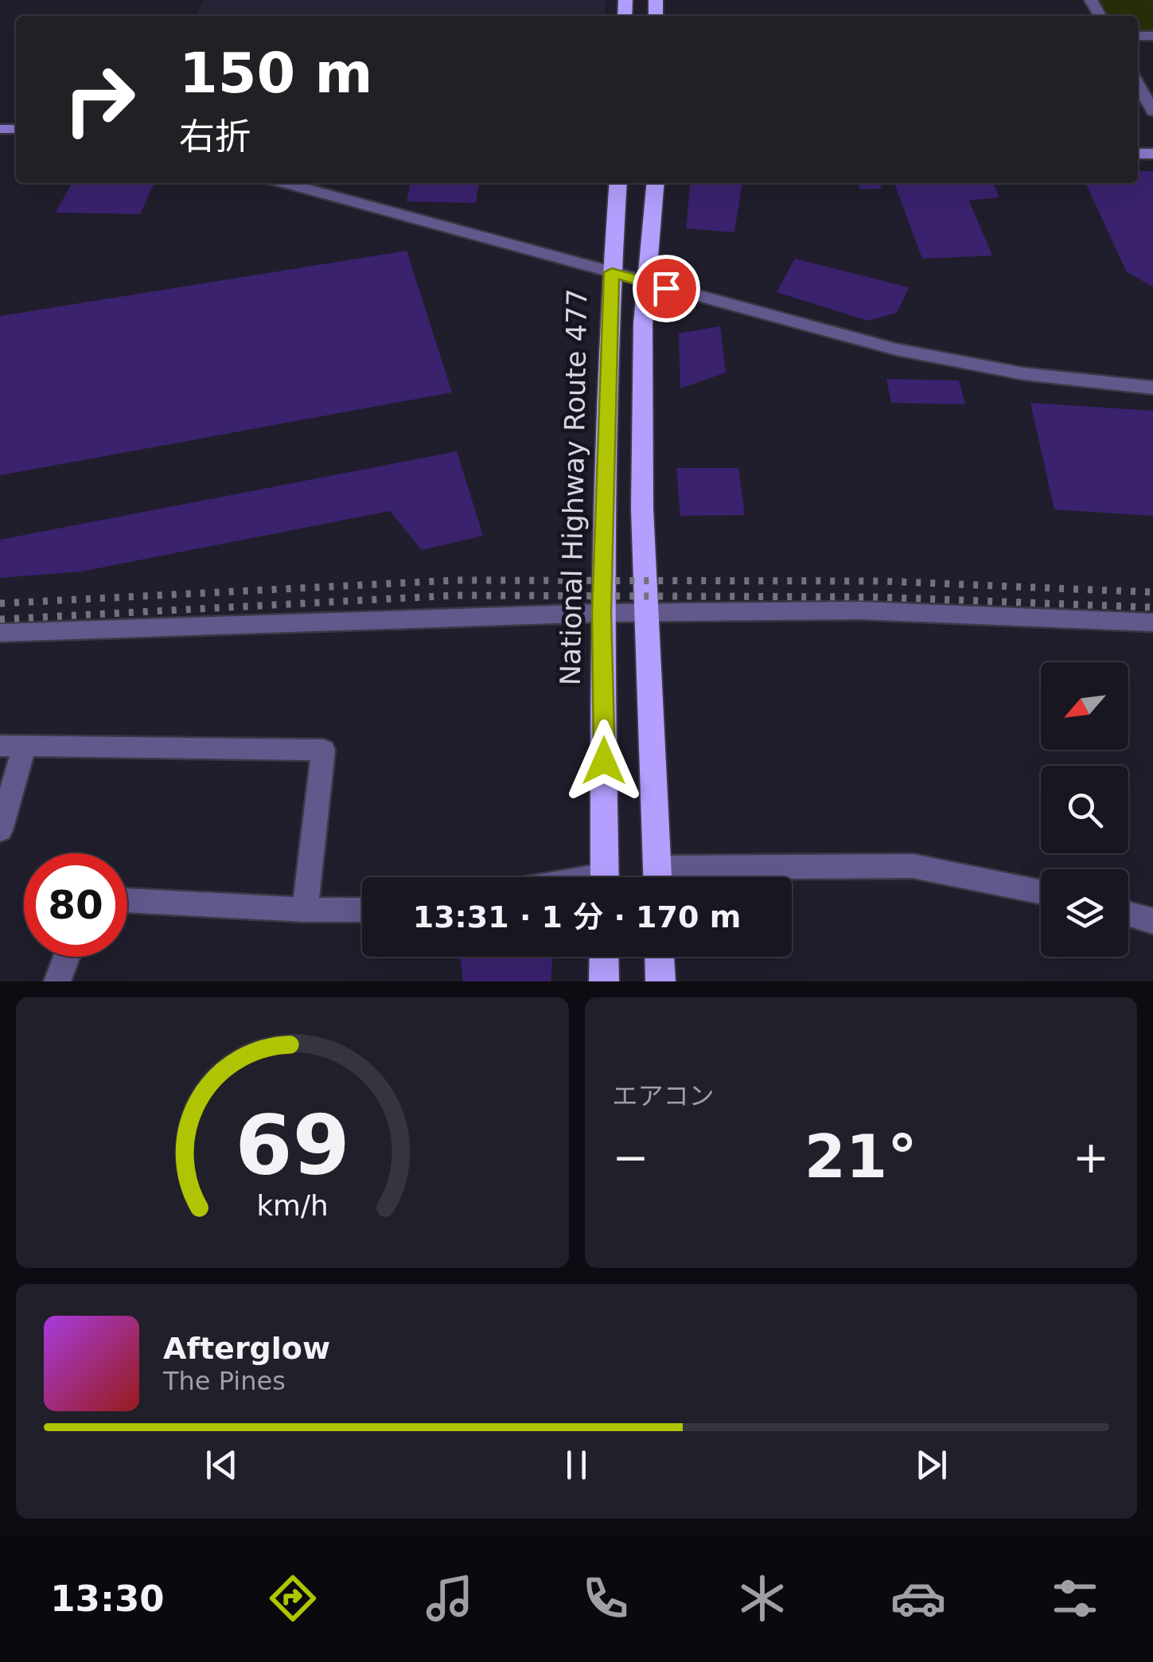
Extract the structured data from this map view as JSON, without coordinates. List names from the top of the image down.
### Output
{
  "streets": {
    "highway": ["National Highway Route 477"]
  },
  "north": "bottom left",
  "page": {
    "turn": ["150 m", "右折"],
    "limit": "80",
    "trip": "13:31 · 1 分 · 170 m",
    "tile": "エアコン",
    "heat": ["−", "21°", "+"],
    "song": ["Afterglow", "The Pines"],
    "tabs": "13:30",
    "gauge": ["69", "km/h"]
  }
}
